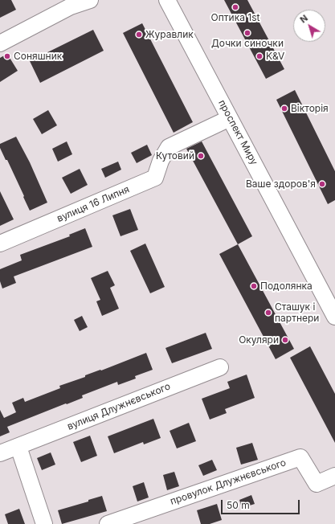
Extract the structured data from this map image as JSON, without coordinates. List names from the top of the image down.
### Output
{
  "streets": {
    "street": [
      "проспект Миру",
      "вулиця 16 Липня",
      "вулиця Длужнєвського",
      "провулок Длужнєвського"
    ]
  },
  "crossings": [
    ["проспект Миру", "вулиця 16 Липня"]
  ],
  "places": [
    "Оптика 1st",
    "Дочки синочки",
    "Журавлик",
    "Соняшник",
    "K&V",
    "Вікторія",
    "Кутовий",
    "Ваше здоров'я",
    "Подолянка",
    "Сташук і партнери",
    "Окуляри"
  ],
  "scale_bar": "50 m",
  "north": "top left"
}
